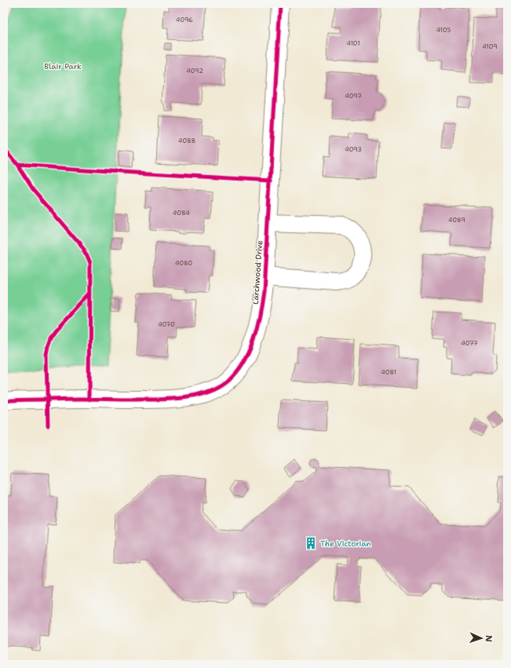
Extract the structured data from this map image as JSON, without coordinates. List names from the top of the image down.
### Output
{
  "streets": {
    "street": ["Larchwood Drive"]
  },
  "parks": ["Blair Park"],
  "places": {
    "building": ["The Victorian"]
  },
  "house_numbers": [
    "4096",
    "4105",
    "4101",
    "4109",
    "4092",
    "4097",
    "4088",
    "4093",
    "4084",
    "4089",
    "4080",
    "4070",
    "4077",
    "4081"
  ],
  "north": "right"
}
